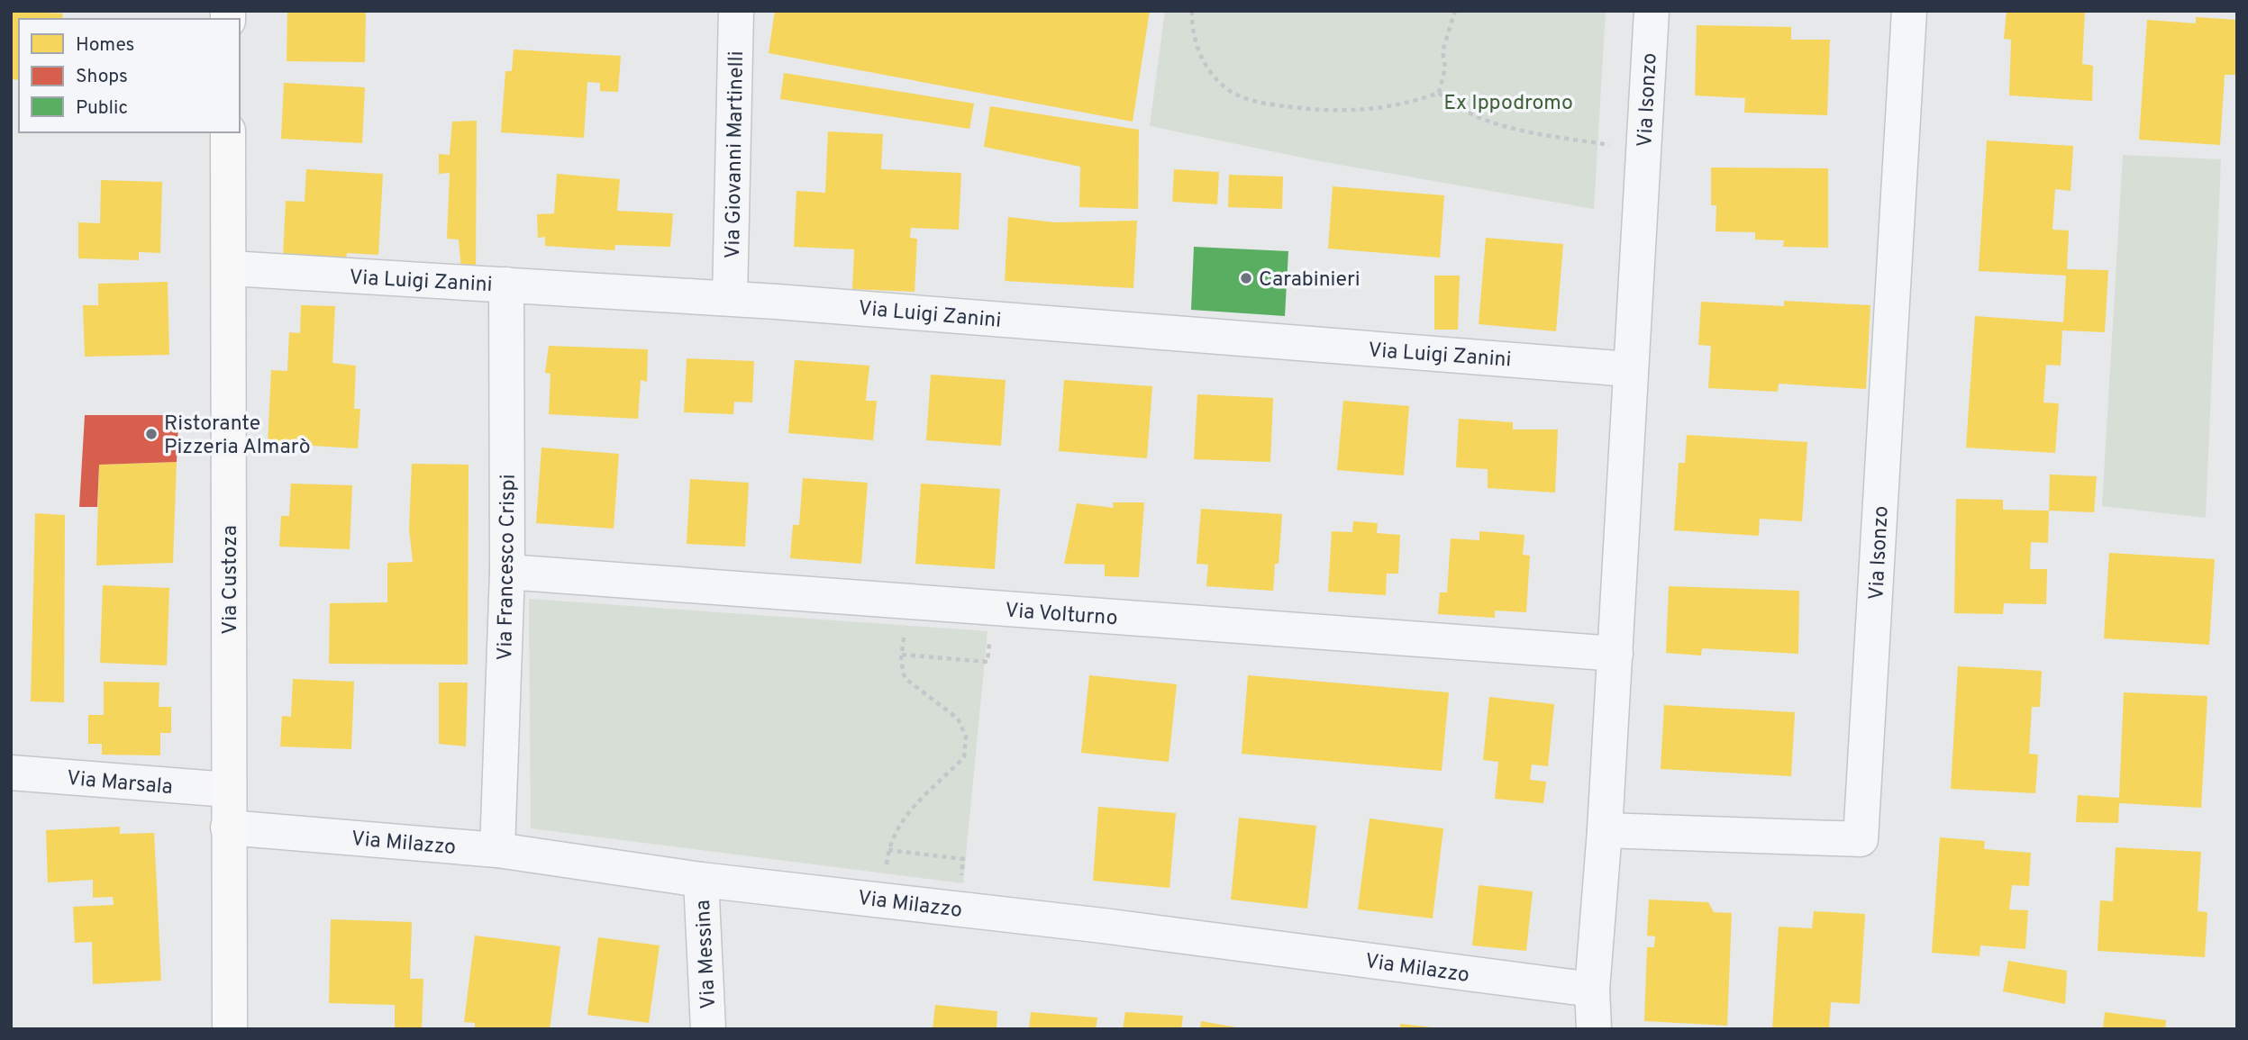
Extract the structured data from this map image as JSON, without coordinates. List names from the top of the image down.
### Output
{
  "streets": {
    "street": [
      "Via Isonzo",
      "Via Giovanni Martinelli",
      "Via Luigi Zanini",
      "Via Francesco Crispi",
      "Via Custoza",
      "Via Volturno",
      "Via Marsala",
      "Via Milazzo",
      "Via Messina"
    ]
  },
  "crossings": [
    ["Via Isonzo", "Via Luigi Zanini"],
    ["Via Isonzo", "Via Volturno"],
    ["Via Isonzo", "Via Milazzo"],
    ["Via Giovanni Martinelli", "Via Luigi Zanini"],
    ["Via Luigi Zanini", "Via Francesco Crispi"],
    ["Via Luigi Zanini", "Via Custoza"],
    ["Via Francesco Crispi", "Via Volturno"],
    ["Via Francesco Crispi", "Via Milazzo"],
    ["Via Custoza", "Via Marsala"],
    ["Via Custoza", "Via Milazzo"],
    ["Via Milazzo", "Via Messina"]
  ],
  "parks": ["Ex Ippodromo"],
  "places": ["Carabinieri", "Ristorante Pizzeria Almarò"],
  "legend": ["Homes", "Shops", "Public"]
}
